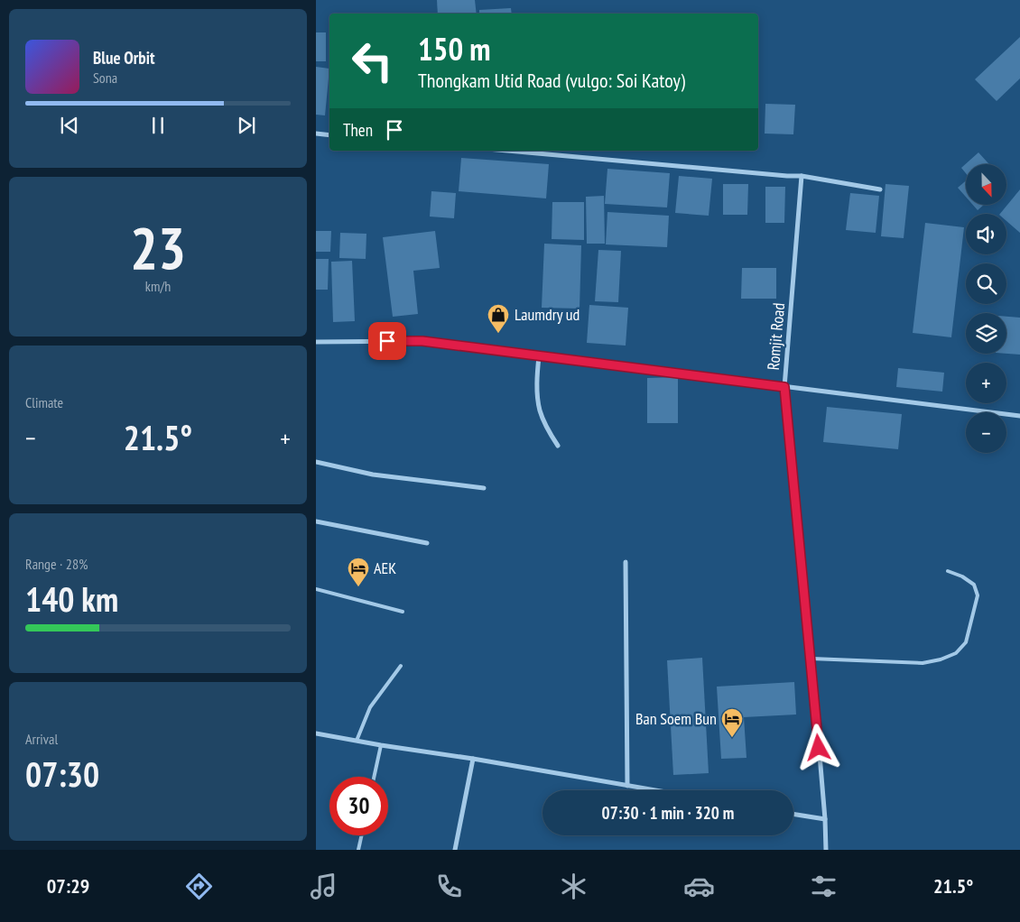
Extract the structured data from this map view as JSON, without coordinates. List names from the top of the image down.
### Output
{
  "streets": {
    "street": ["Romjit Road"]
  },
  "places": {
    "shop": ["Laumdry ud"],
    "hotel": ["AEK", "Ban Soem Bun"]
  },
  "north": "bottom",
  "page": {
    "turn": ["150 m", "Thongkam Utid Road (vulgo: Soi Katoy)"],
    "song": ["Blue Orbit", "Sona"],
    "then": "Then",
    "map_buttons": ["+", "−"],
    "tile": [
      ["23", "km/h"],
      "Climate",
      ["Range · 28%", "140 km"],
      ["Arrival", "07:30"]
    ],
    "heat": ["−", "21.5°", "+"],
    "limit": "30",
    "trip": "07:30 · 1 min · 320 m",
    "tabs": ["07:29", "21.5°"]
  }
}
